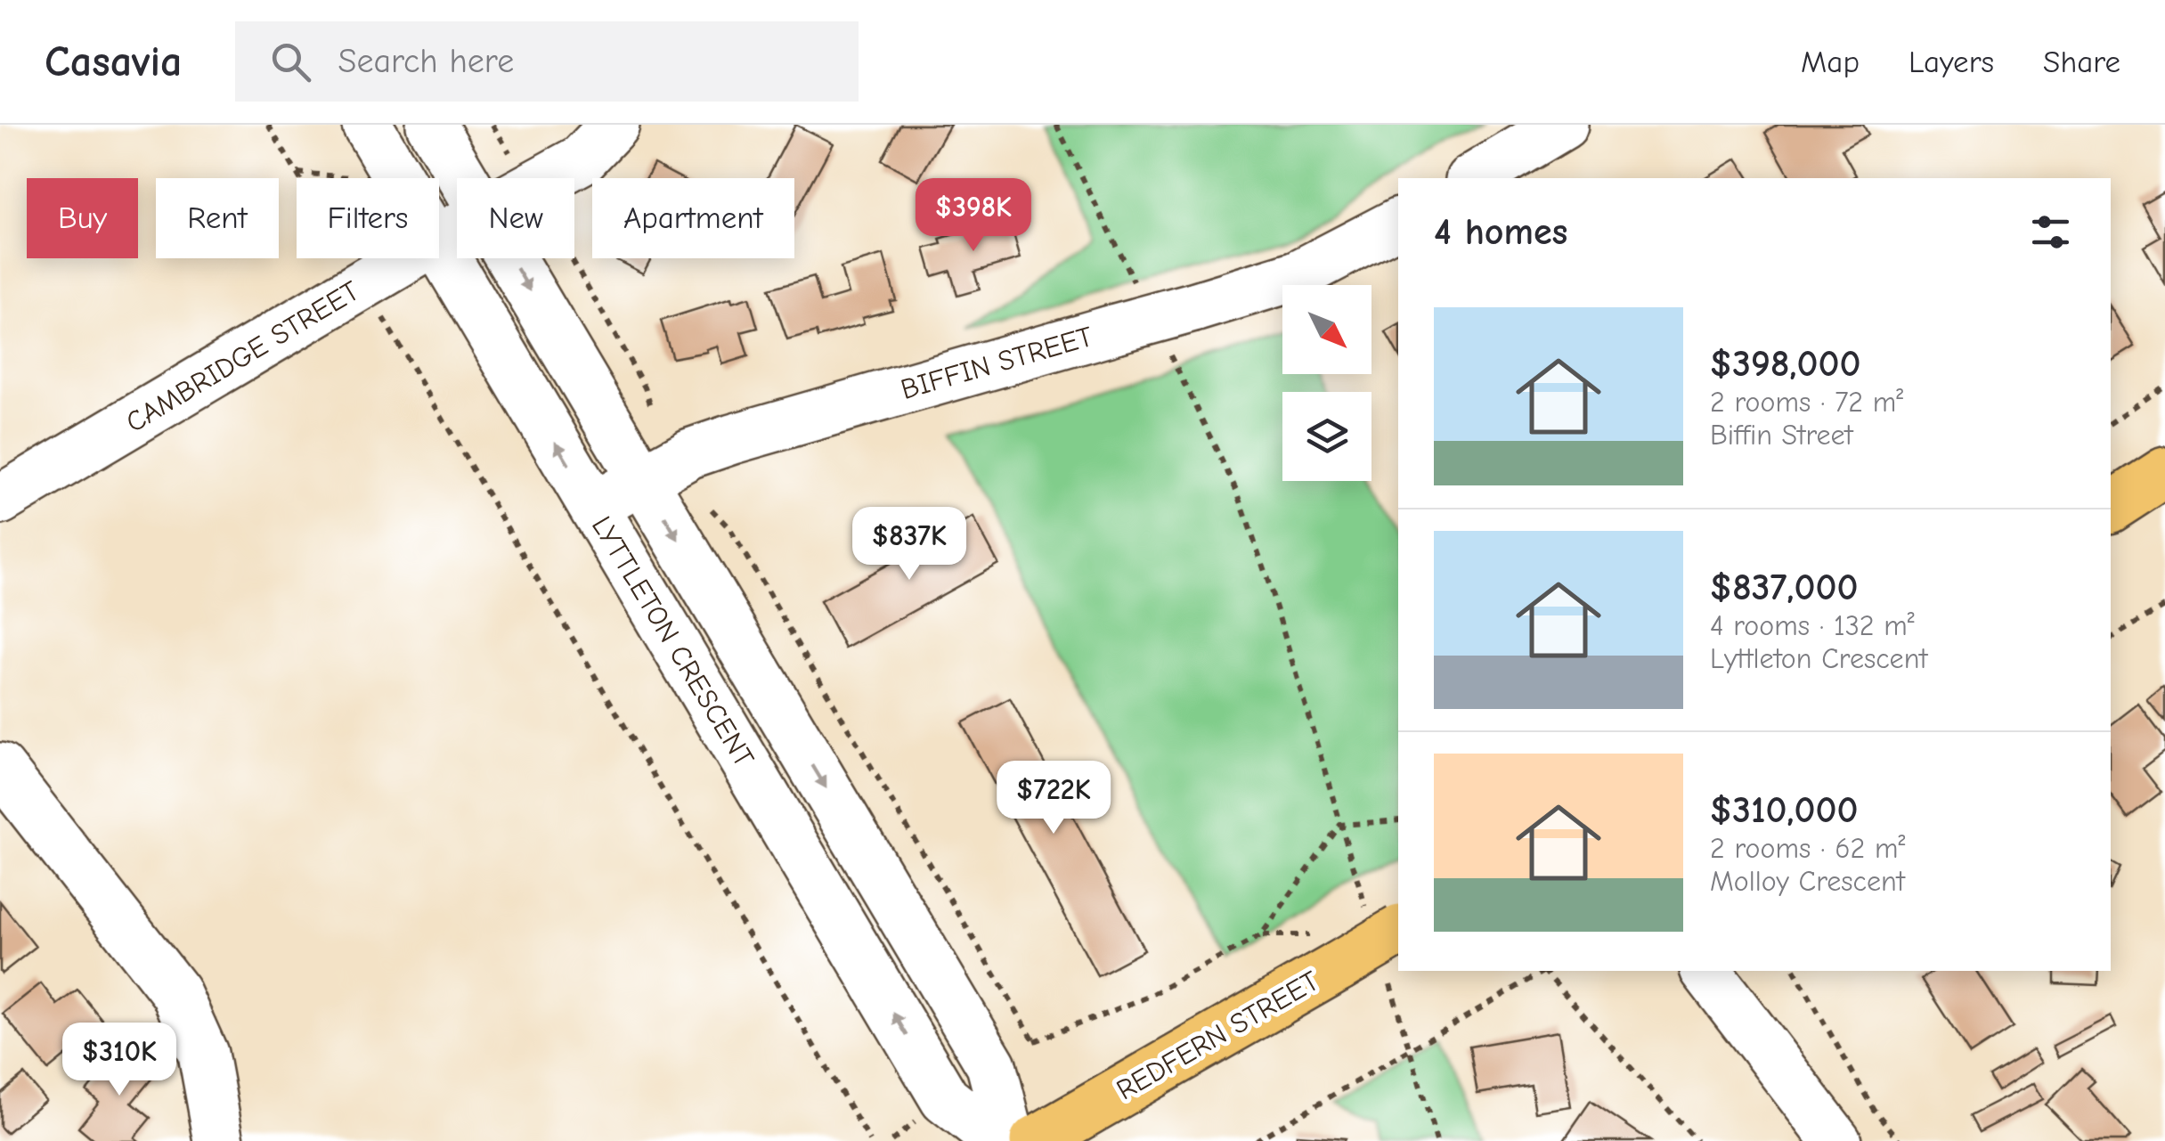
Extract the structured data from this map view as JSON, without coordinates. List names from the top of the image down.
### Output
{
  "streets": {
    "main road": ["REDFERN STREET"],
    "street": ["CAMBRIDGE STREET", "BIFFIN STREET", "LYTTLETON CRESCENT"]
  },
  "crossings": [
    ["BIFFIN STREET", "LYTTLETON CRESCENT"]
  ],
  "north": "bottom right",
  "page": {
    "header": "Casavia",
    "search": "Search here",
    "nav": ["Map", "Layers", "Share"],
    "price": [
      "$398K",
      "$837K",
      "$722K",
      "$310K"
    ],
    "chip": [
      "Buy",
      "Rent",
      "Filters",
      "New",
      "Apartment"
    ],
    "heading": "4 homes",
    "list": [
      {
        "name": "$398,000",
        "note": "2 rooms · 72 m² · Biffin Street"
      },
      {
        "name": "$837,000",
        "note": "4 rooms · 132 m² · Lyttleton Crescent"
      },
      {
        "name": "$310,000",
        "note": "2 rooms · 62 m² · Molloy Crescent"
      }
    ]
  }
}
